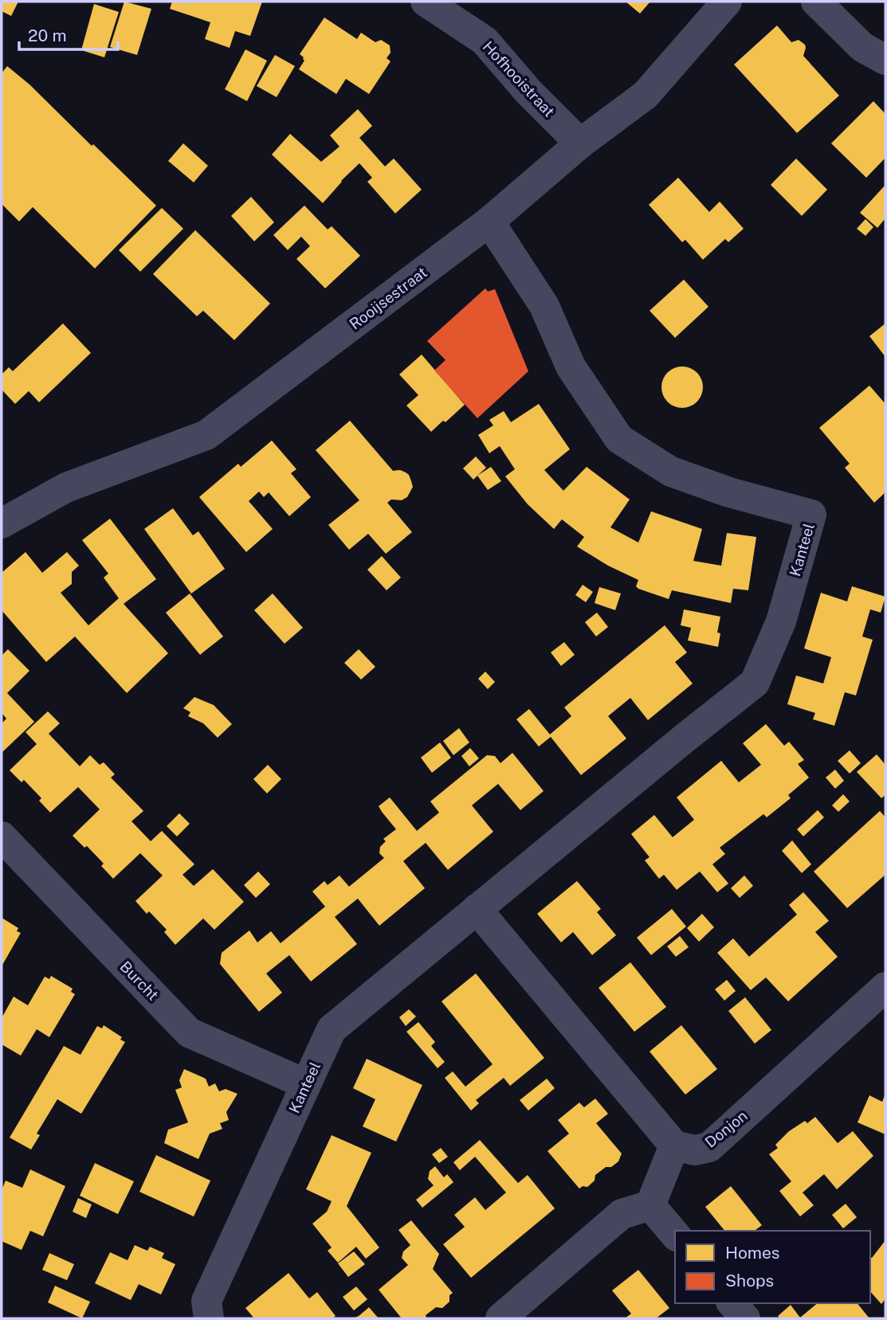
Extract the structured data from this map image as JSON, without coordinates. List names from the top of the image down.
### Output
{
  "streets": {
    "street": [
      "Hofhooistraat",
      "Rooijsestraat",
      "Kanteel",
      "Burcht",
      "Donjon"
    ]
  },
  "crossings": [
    ["Hofhooistraat", "Rooijsestraat"],
    ["Rooijsestraat", "Kanteel"],
    ["Kanteel", "Burcht"]
  ],
  "legend": ["Homes", "Shops"],
  "scale_bar": "20 m"
}
